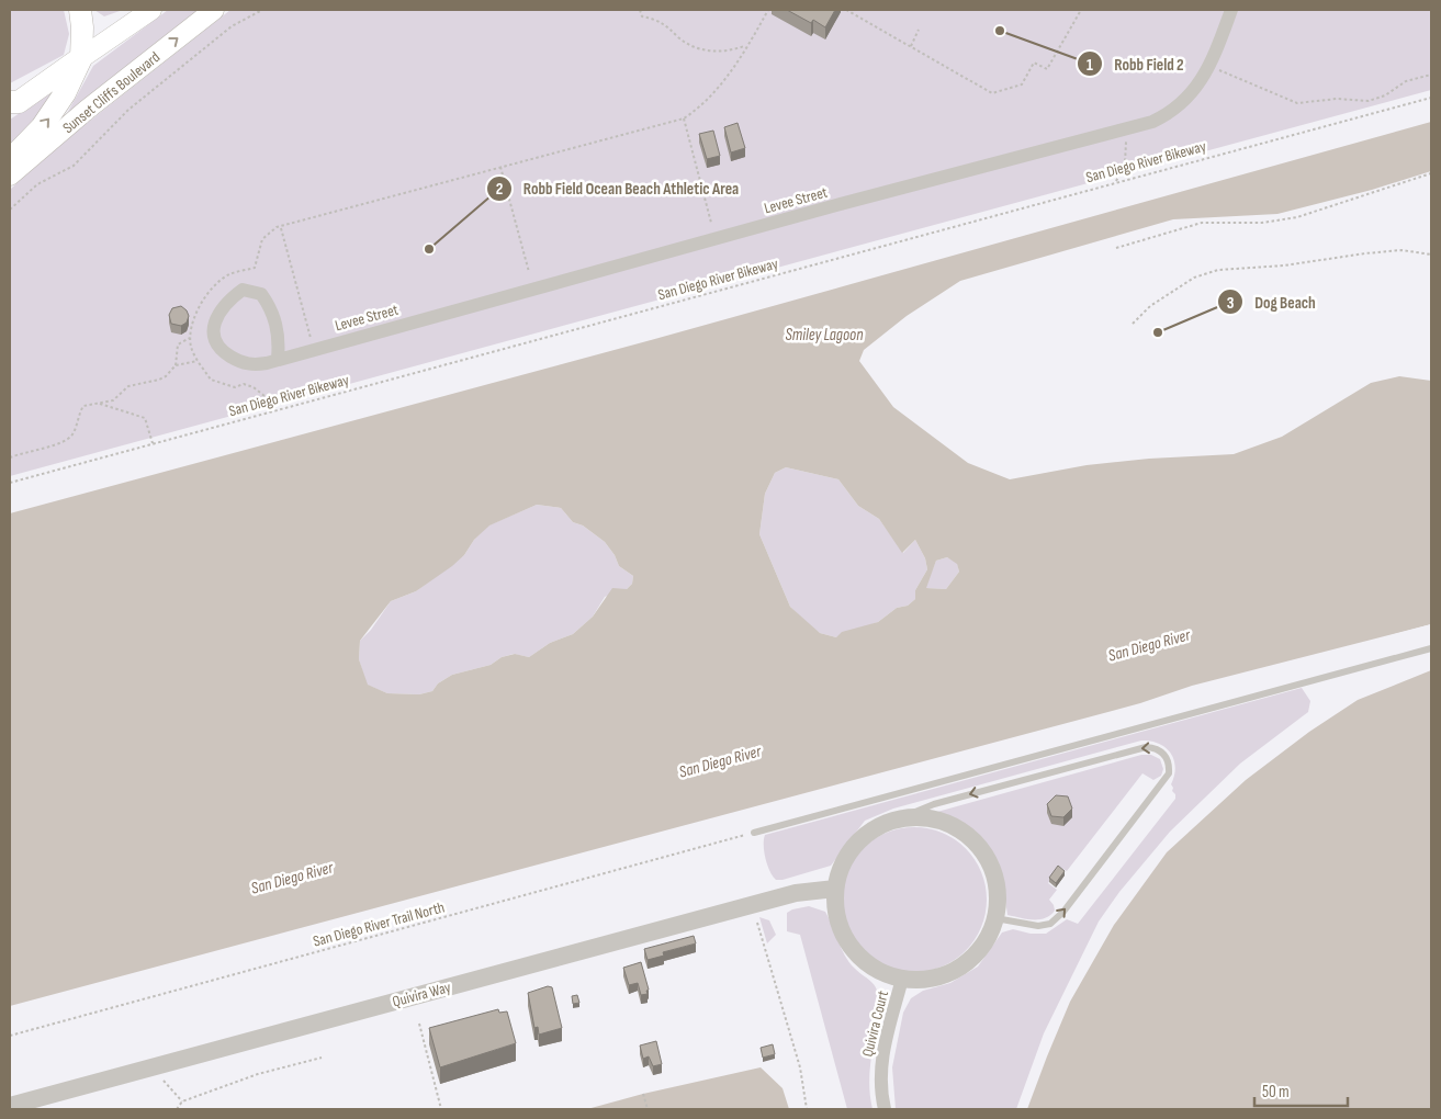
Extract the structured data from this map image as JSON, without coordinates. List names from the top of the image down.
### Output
{
  "streets": {
    "main road": ["Sunset Cliffs Boulevard"],
    "street": ["Levee Street", "Quivira Way", "Quivira Court"],
    "path": ["San Diego River Bikeway", "San Diego River Trail North"]
  },
  "crossings": [
    ["Quivira Way", "Quivira Court"]
  ],
  "water": ["Smiley Lagoon", "San Diego River"],
  "places": ["Robb Field 2", "Robb Field Ocean Beach Athletic Area", "Dog Beach"],
  "scale_bar": "50 m"
}
